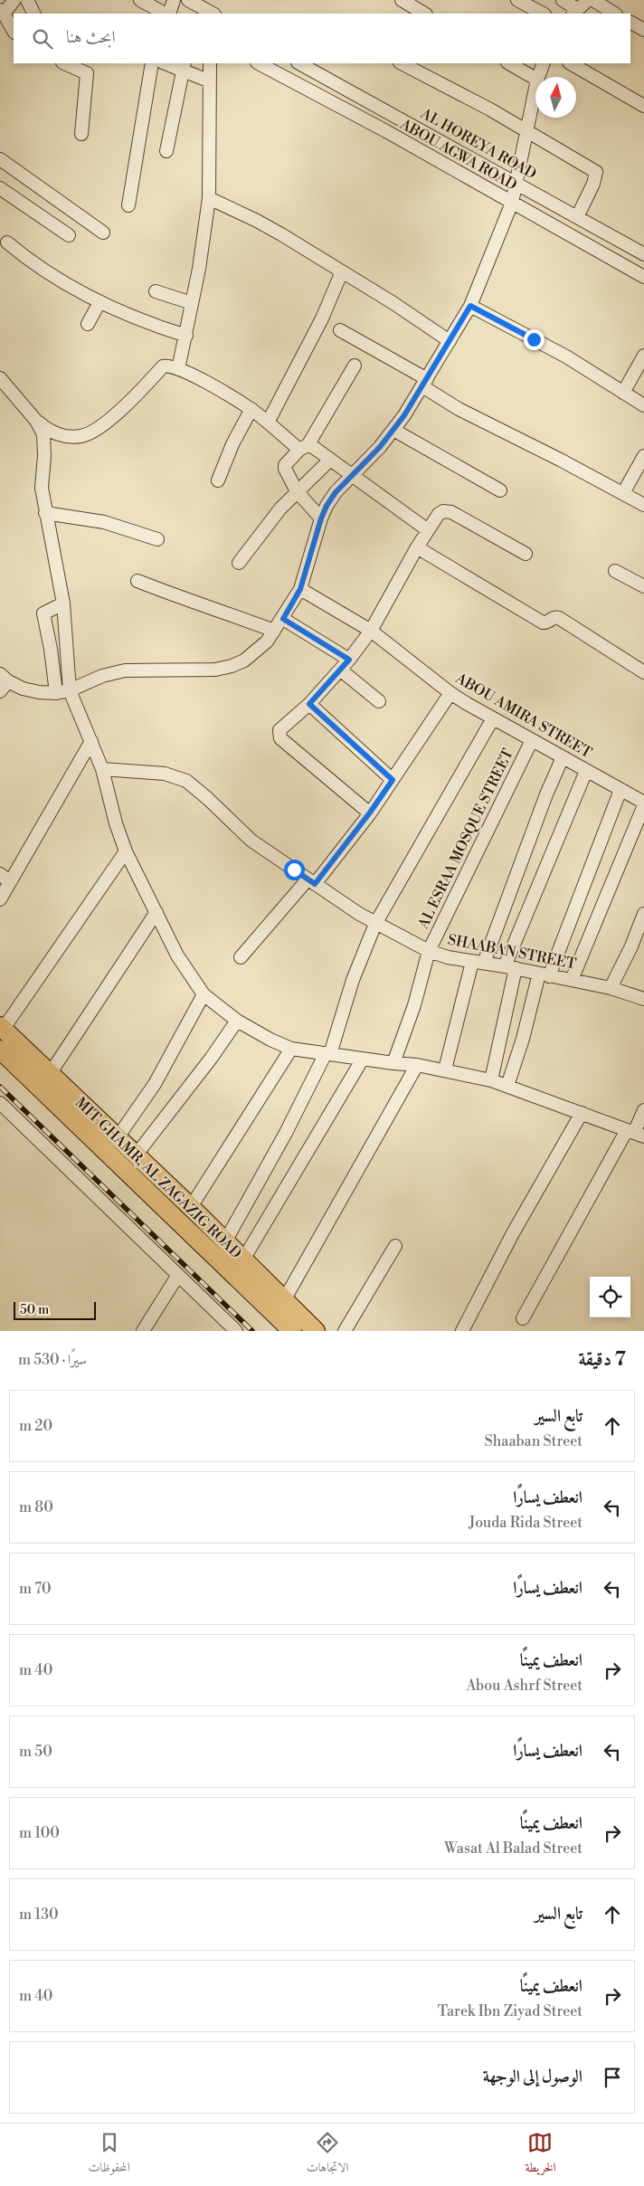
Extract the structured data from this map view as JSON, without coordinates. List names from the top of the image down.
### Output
{
  "streets": {
    "highway": ["MIT GHAMR, AL ZAGAZIG ROAD"],
    "street": [
      "AL HOREYA ROAD",
      "ABOU AGWA ROAD",
      "ABOU AMIRA STREET",
      "AL ESRAA MOSQUE STREET",
      "SHAABAN STREET"
    ]
  },
  "crossings": [
    ["ABOU AMIRA STREET", "AL ESRAA MOSQUE STREET"],
    ["AL ESRAA MOSQUE STREET", "SHAABAN STREET"]
  ],
  "scale_bar": "50 m",
  "north": "top",
  "page": {
    "search": "ابحث هنا",
    "scale": "50 m",
    "heading": ["7 دقيقة", "سيرًا · 530 m"],
    "list": [
      ["تابع السير", "Shaaban Street", "20 m"],
      ["انعطف يسارًا", "Jouda Rida Street", "80 m"],
      ["انعطف يسارًا", "70 m"],
      ["انعطف يمينًا", "Abou Ashrf Street", "40 m"],
      ["انعطف يسارًا", "50 m"],
      ["انعطف يمينًا", "Wasat Al Balad Street", "100 m"],
      ["تابع السير", "130 m"],
      ["انعطف يمينًا", "Tarek Ibn Ziyad Street", "40 m"],
      "الوصول إلى الوجهة"
    ],
    "nav": ["الخريطة", "الاتجاهات", "المحفوظات"]
  }
}
